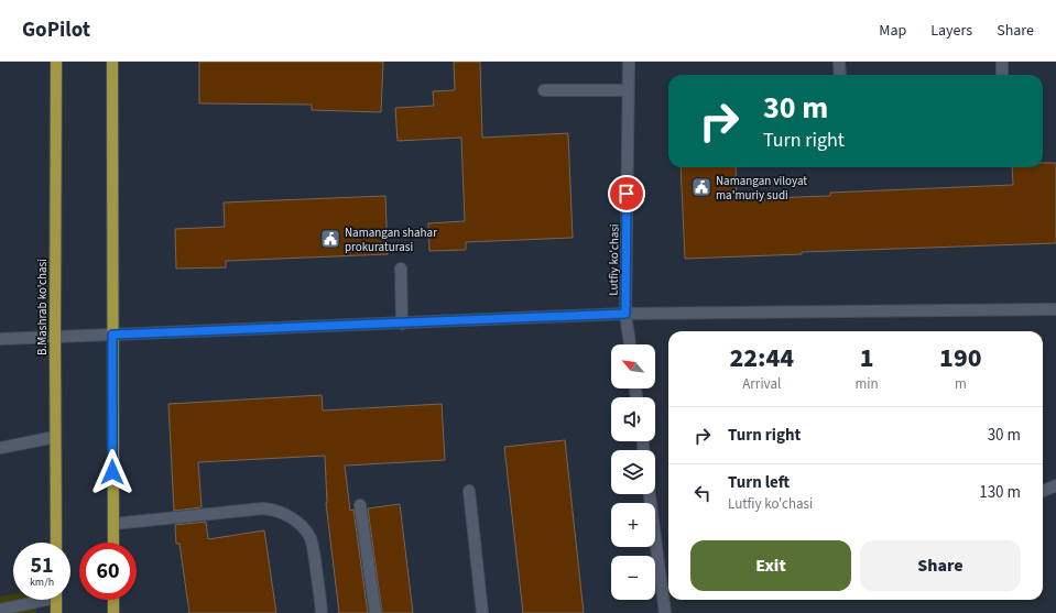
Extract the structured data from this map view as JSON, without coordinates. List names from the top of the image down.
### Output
{
  "streets": {
    "main road": ["B.Mashrab ko'chasi"],
    "street": ["Lutfiy ko'chasi"]
  },
  "places": {
    "public building": ["Namangan viloyat ma'muriy sudi", "Namangan shahar prokuraturasi"]
  },
  "north": "top left",
  "page": {
    "header": "GoPilot",
    "nav": ["Map", "Layers", "Share"],
    "turn": ["30 m", "Turn right"],
    "eta": [
      "22:44",
      "Arrival",
      "1",
      "min",
      "190",
      "m"
    ],
    "map_buttons": ["+", "−"],
    "list": [
      {
        "name": "Turn right",
        "value": "30 m"
      },
      {
        "name": "Turn left",
        "note": "Lutfiy ko'chasi",
        "value": "130 m"
      }
    ],
    "buttons": ["Exit", "Share"],
    "speed": "51 km/h",
    "limit": "60"
  }
}
